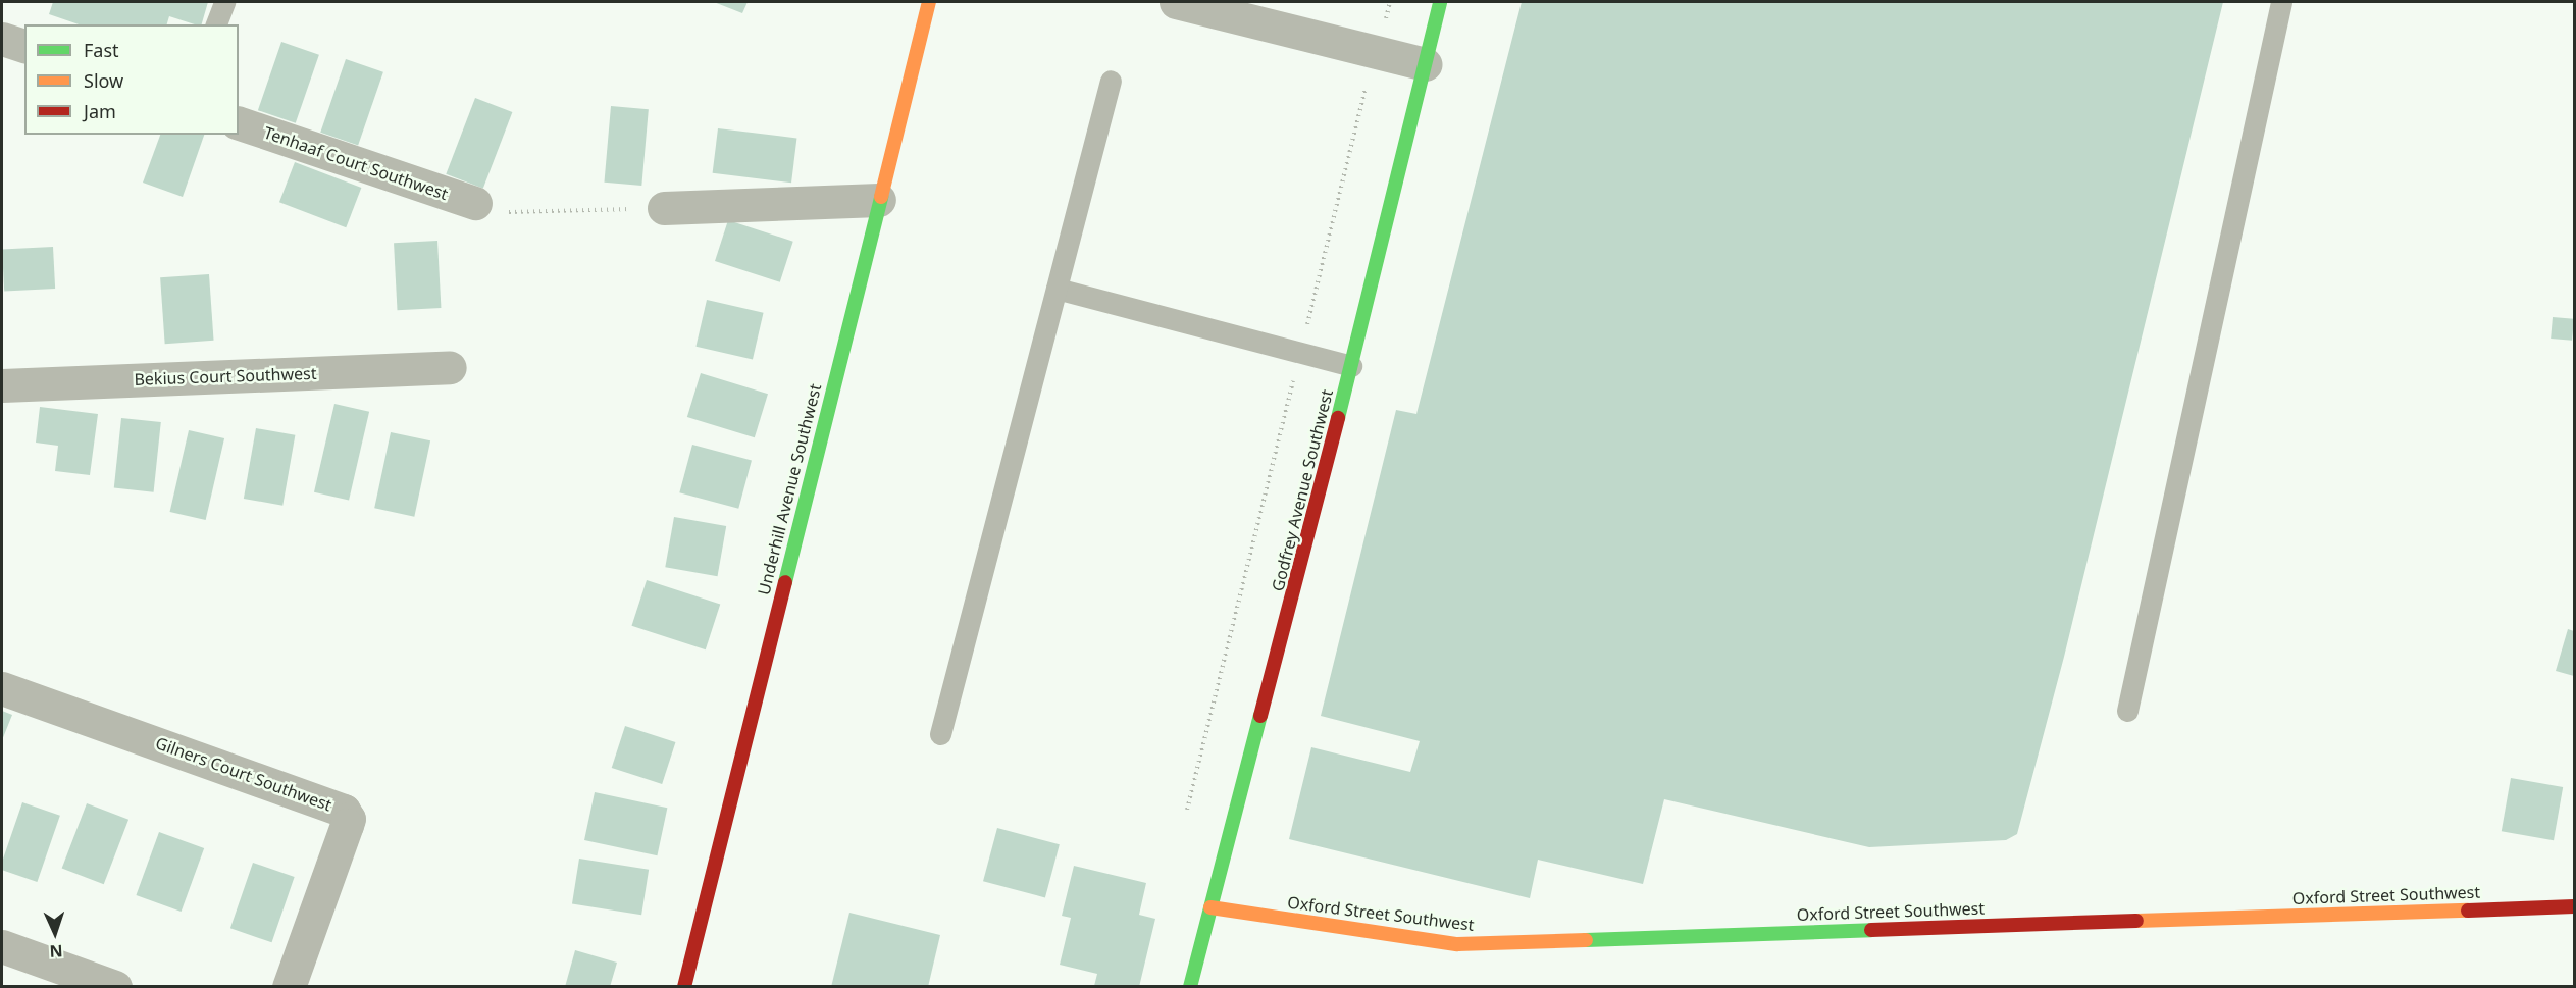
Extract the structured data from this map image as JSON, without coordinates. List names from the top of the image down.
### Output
{
  "streets": {
    "street": [
      "Tenhaaf Court Southwest",
      "Bekius Court Southwest",
      "Underhill Avenue Southwest",
      "Godfrey Avenue Southwest",
      "Gilners Court Southwest",
      "Oxford Street Southwest"
    ]
  },
  "crossings": [
    ["Godfrey Avenue Southwest", "Oxford Street Southwest"]
  ],
  "legend": ["Fast", "Slow", "Jam"],
  "north": "bottom"
}
